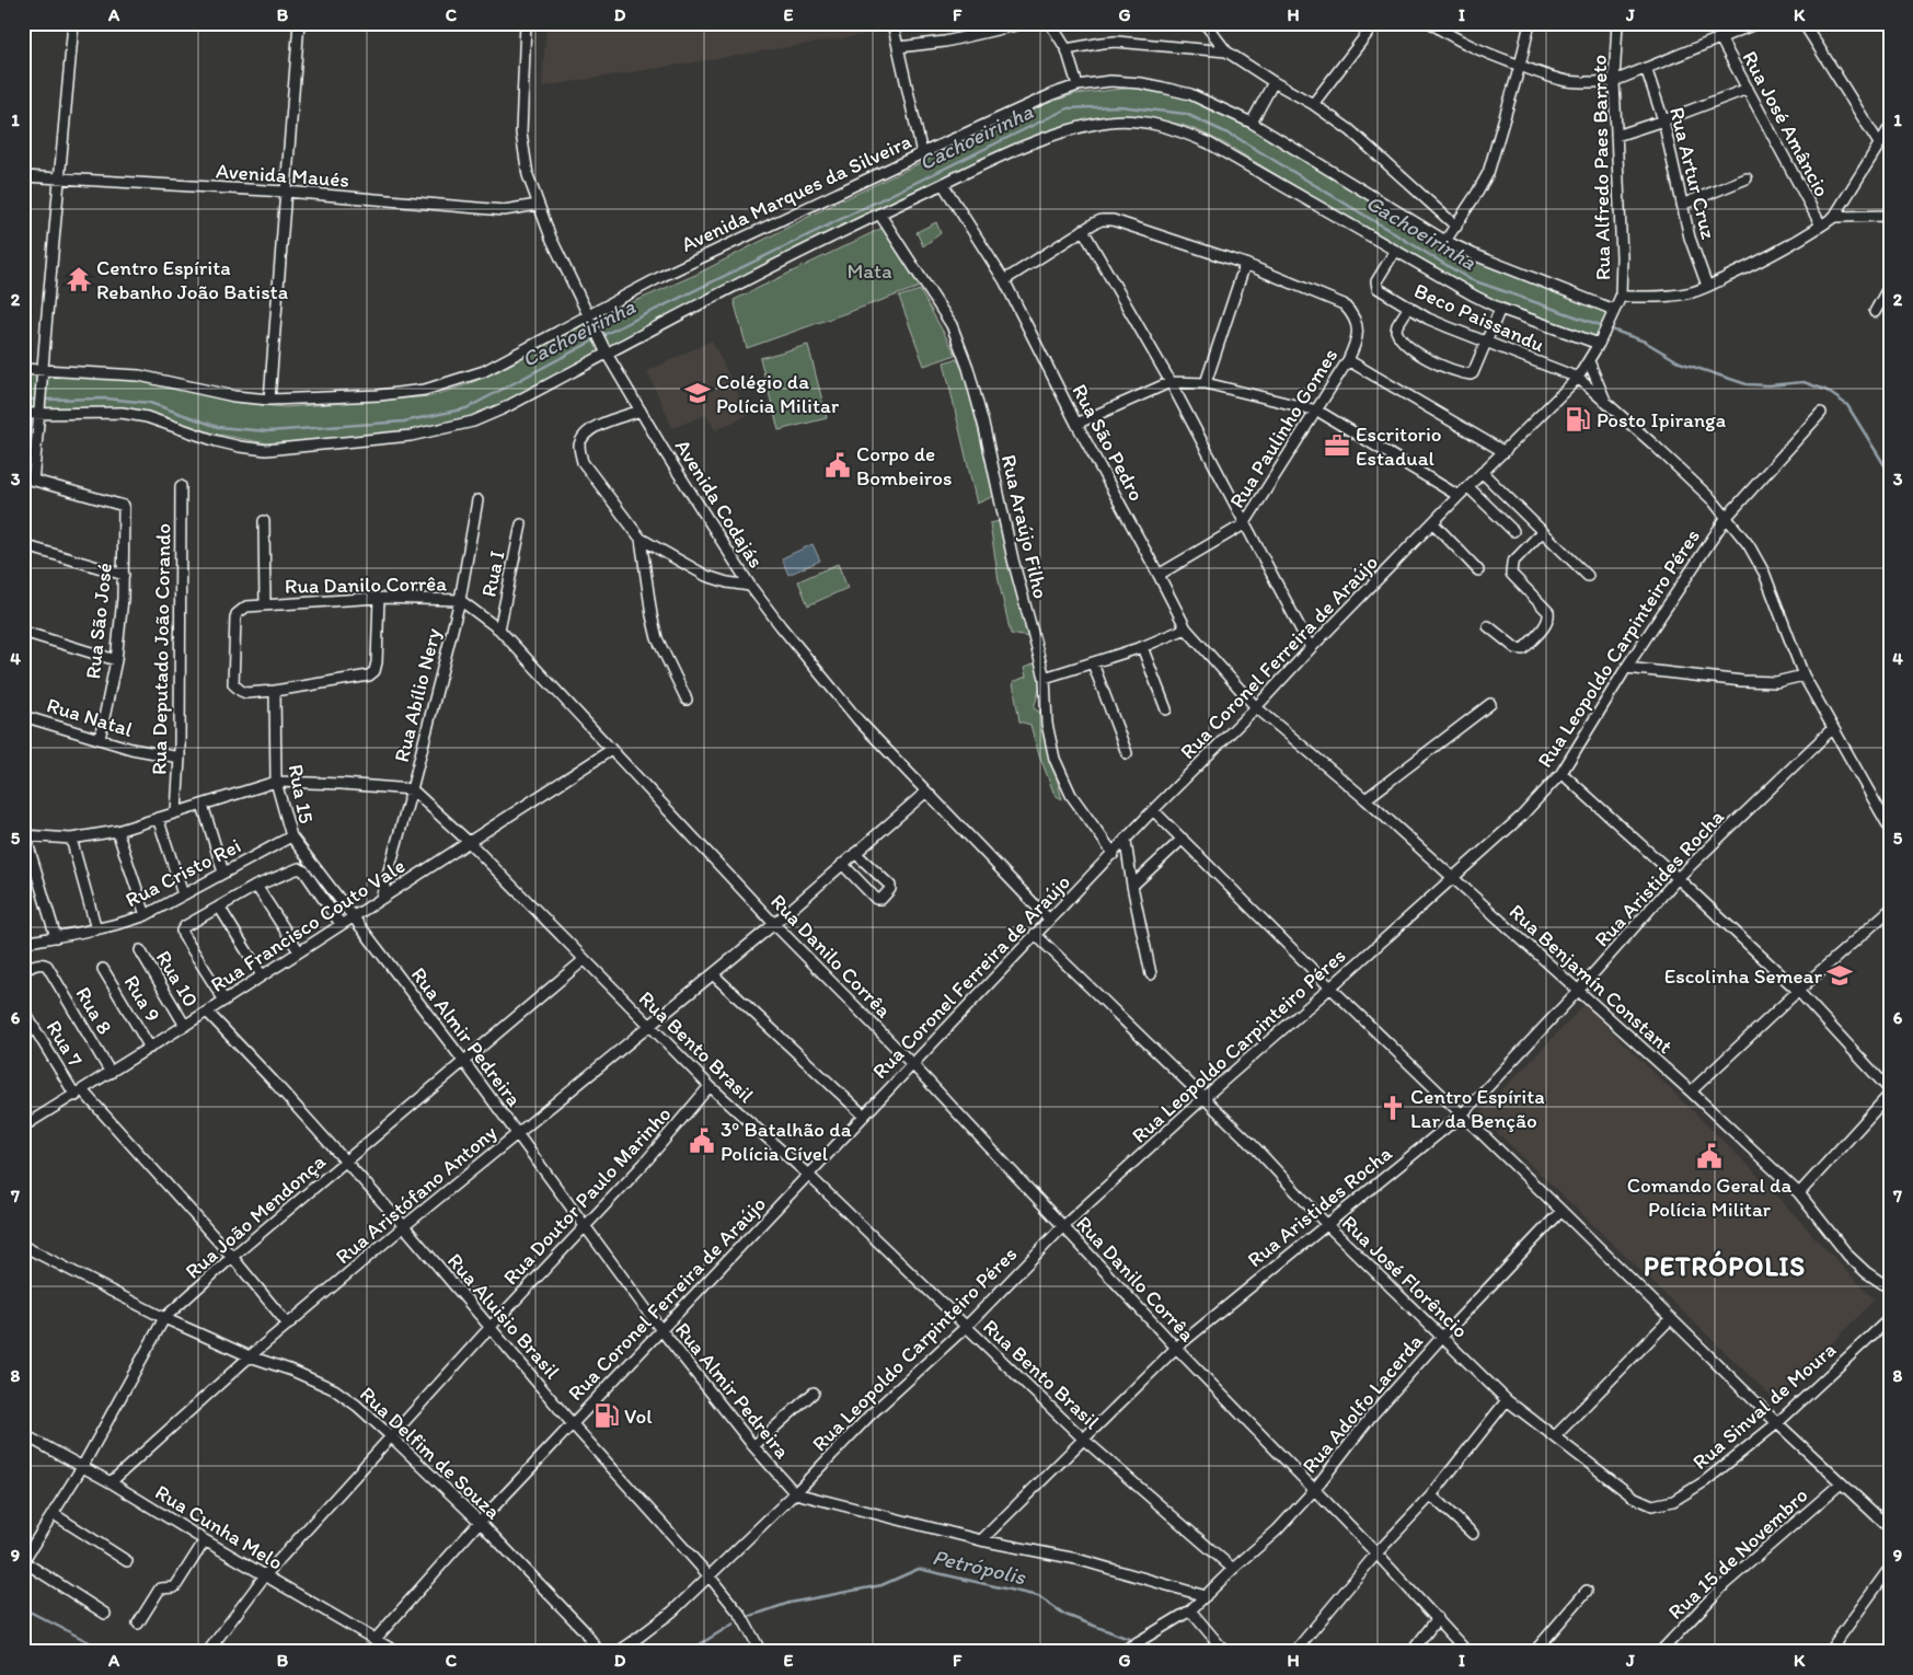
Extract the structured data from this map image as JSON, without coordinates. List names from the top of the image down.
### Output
{
  "streets": {
    "street": [
      "Rua José Amâncio",
      "Rua Alfredo Paes Barreto",
      "Rua Artur Cruz",
      "Avenida Maués",
      "Avenida Marques da Silveira",
      "Beco Paissandu",
      "Rua Paulinho Gomes",
      "Rua São Pedro",
      "Avenida Codajás",
      "Rua Araújo Filho",
      "Rua I",
      "Rua Danilo Corrêa",
      "Rua São José",
      "Rua Leopoldo Carpinteiro Péres",
      "Rua Deputado João Corando",
      "Rua Coronel Ferreira de Araújo",
      "Rua Abílio Nery",
      "Rua Natal",
      "Rua 15",
      "Rua Cristo Rei",
      "Rua Aristides Rocha",
      "Rua Francisco Couto Vale",
      "Rua 10",
      "Rua Benjamín Constant",
      "Rua 9",
      "Rua 8",
      "Rua Almir Pedreira",
      "Rua 7",
      "Rua Bento Brasil",
      "Rua Aristófano Antony",
      "Rua Doutor Paulo Marinho",
      "Rua João Mendonça",
      "Rua José Florêncio",
      "Rua Aluisio Brasil",
      "Rua Adolfo Lacerda",
      "Rua Sinval de Moura",
      "Rua Delfim de Souza",
      "Rua Cunha Melo",
      "Rua 15 de Novembro"
    ]
  },
  "crossings": [
    ["Rua Alfredo Paes Barreto", "Avenida Marques da Silveira"],
    ["Rua Alfredo Paes Barreto", "Rua Coronel Ferreira de Araújo"],
    ["Avenida Maués", "Avenida Codajás"],
    ["Avenida Marques da Silveira", "Avenida Codajás"],
    ["Beco Paissandu", "Rua Leopoldo Carpinteiro Péres"],
    ["Beco Paissandu", "Rua Coronel Ferreira de Araújo"],
    ["Beco Paissandu", "Rua Aristides Rocha"],
    ["Rua Paulinho Gomes", "Rua São Pedro"],
    ["Rua São Pedro", "Rua Coronel Ferreira de Araújo"],
    ["Rua São Pedro", "Rua Benjamín Constant"],
    ["Avenida Codajás", "Rua Coronel Ferreira de Araújo"],
    ["Avenida Codajás", "Rua Aristófano Antony"],
    ["Rua Araújo Filho", "Rua Coronel Ferreira de Araújo"],
    ["Rua I", "Rua Danilo Corrêa"],
    ["Rua Danilo Corrêa", "Rua Leopoldo Carpinteiro Péres"],
    ["Rua Danilo Corrêa", "Rua Coronel Ferreira de Araújo"],
    ["Rua Danilo Corrêa", "Rua Abílio Nery"],
    ["Rua Danilo Corrêa", "Rua 15"],
    ["Rua Danilo Corrêa", "Rua Aristides Rocha"],
    ["Rua Danilo Corrêa", "Rua Francisco Couto Vale"],
    ["Rua Danilo Corrêa", "Rua Aristófano Antony"],
    ["Rua Danilo Corrêa", "Rua Adolfo Lacerda"],
    ["Rua São José", "Rua Natal"],
    ["Rua Leopoldo Carpinteiro Péres", "Rua Benjamín Constant"],
    ["Rua Leopoldo Carpinteiro Péres", "Rua Almir Pedreira"],
    ["Rua Leopoldo Carpinteiro Péres", "Rua Bento Brasil"],
    ["Rua Leopoldo Carpinteiro Péres", "Rua José Florêncio"],
    ["Rua Leopoldo Carpinteiro Péres", "Rua Aluisio Brasil"],
    ["Rua Deputado João Corando", "Rua Natal"],
    ["Rua Coronel Ferreira de Araújo", "Rua Benjamín Constant"],
    ["Rua Coronel Ferreira de Araújo", "Rua Almir Pedreira"],
    ["Rua Coronel Ferreira de Araújo", "Rua Bento Brasil"],
    ["Rua Coronel Ferreira de Araújo", "Rua José Florêncio"],
    ["Rua Coronel Ferreira de Araújo", "Rua Aluisio Brasil"],
    ["Rua Coronel Ferreira de Araújo", "Rua Delfim de Souza"],
    ["Rua Coronel Ferreira de Araújo", "Rua Cunha Melo"],
    ["Rua Abílio Nery", "Rua Francisco Couto Vale"],
    ["Rua Abílio Nery", "Rua Bento Brasil"],
    ["Rua 15", "Rua Cristo Rei"],
    ["Rua 15", "Rua Francisco Couto Vale"],
    ["Rua 15", "Rua Almir Pedreira"],
    ["Rua Aristides Rocha", "Rua Benjamín Constant"],
    ["Rua Aristides Rocha", "Rua Bento Brasil"],
    ["Rua Aristides Rocha", "Rua José Florêncio"],
    ["Rua Francisco Couto Vale", "Rua 10"],
    ["Rua Francisco Couto Vale", "Rua 9"],
    ["Rua Francisco Couto Vale", "Rua 8"],
    ["Rua Francisco Couto Vale", "Rua Almir Pedreira"],
    ["Rua Francisco Couto Vale", "Rua 7"],
    ["Rua Francisco Couto Vale", "Rua Bento Brasil"],
    ["Rua Francisco Couto Vale", "Rua Aluisio Brasil"],
    ["Rua Almir Pedreira", "Rua Aristófano Antony"],
    ["Rua Almir Pedreira", "Rua Doutor Paulo Marinho"],
    ["Rua Almir Pedreira", "Rua João Mendonça"],
    ["Rua 7", "Rua Aristófano Antony"],
    ["Rua 7", "Rua João Mendonça"],
    ["Rua Bento Brasil", "Rua Aristófano Antony"],
    ["Rua Bento Brasil", "Rua Doutor Paulo Marinho"],
    ["Rua Bento Brasil", "Rua João Mendonça"],
    ["Rua Bento Brasil", "Rua Adolfo Lacerda"],
    ["Rua Aristófano Antony", "Rua Aluisio Brasil"],
    ["Rua Aristófano Antony", "Rua Delfim de Souza"],
    ["Rua Aristófano Antony", "Rua Cunha Melo"],
    ["Rua Doutor Paulo Marinho", "Rua Aluisio Brasil"],
    ["Rua Doutor Paulo Marinho", "Rua Delfim de Souza"],
    ["Rua Doutor Paulo Marinho", "Rua Cunha Melo"],
    ["Rua João Mendonça", "Rua Aluisio Brasil"],
    ["Rua João Mendonça", "Rua Delfim de Souza"],
    ["Rua João Mendonça", "Rua Cunha Melo"],
    ["Rua José Florêncio", "Rua Adolfo Lacerda"],
    ["Rua José Florêncio", "Rua Sinval de Moura"]
  ],
  "districts": ["PETRÓPOLIS"],
  "water": ["Cachoeirinha", "Petrópolis"],
  "parks": ["Mata"],
  "places": {
    "temple": ["Centro Espírita Rebanho João Batista"],
    "school or university": ["Colégio da Polícia Militar", "Escolinha Semear"],
    "fuel station": ["Posto Ipiranga", "Vol"],
    "office": ["Escritorio Estadual"],
    "public building": ["Corpo de Bombeiros", "3º Batalhão da Polícia Cível", "Comando Geral da Polícia Militar"],
    "church": ["Centro Espírita Lar da Benção"]
  },
  "grid": {
    "columns": [
      "A",
      "B",
      "C",
      "D",
      "E",
      "F",
      "G",
      "H",
      "I",
      "J",
      "K"
    ],
    "rows": [
      "1",
      "2",
      "3",
      "4",
      "5",
      "6",
      "7",
      "8",
      "9"
    ]
  }
}
